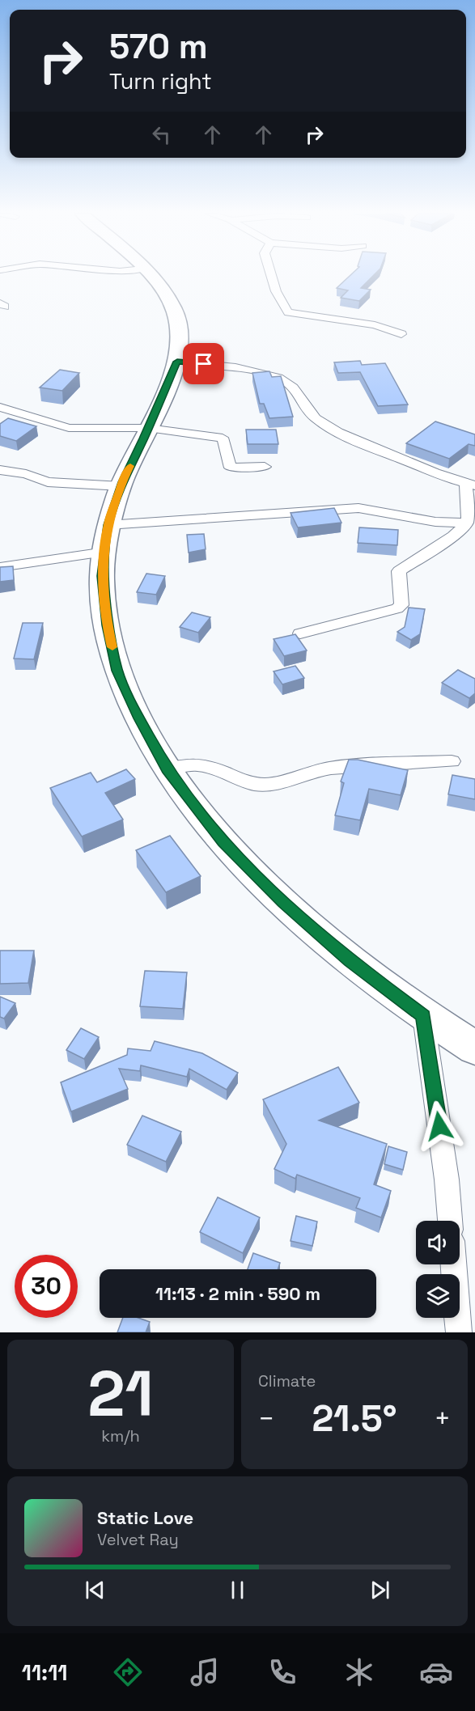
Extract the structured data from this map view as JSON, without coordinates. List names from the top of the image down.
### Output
{
  "page": {
    "turn": ["570 m", "Turn right"],
    "limit": "30",
    "trip": "11:13 · 2 min · 590 m",
    "tile": [
      ["21", "km/h"],
      "Climate"
    ],
    "heat": ["−", "21.5°", "+"],
    "song": ["Static Love", "Velvet Ray"],
    "tabs": "11:11"
  }
}
